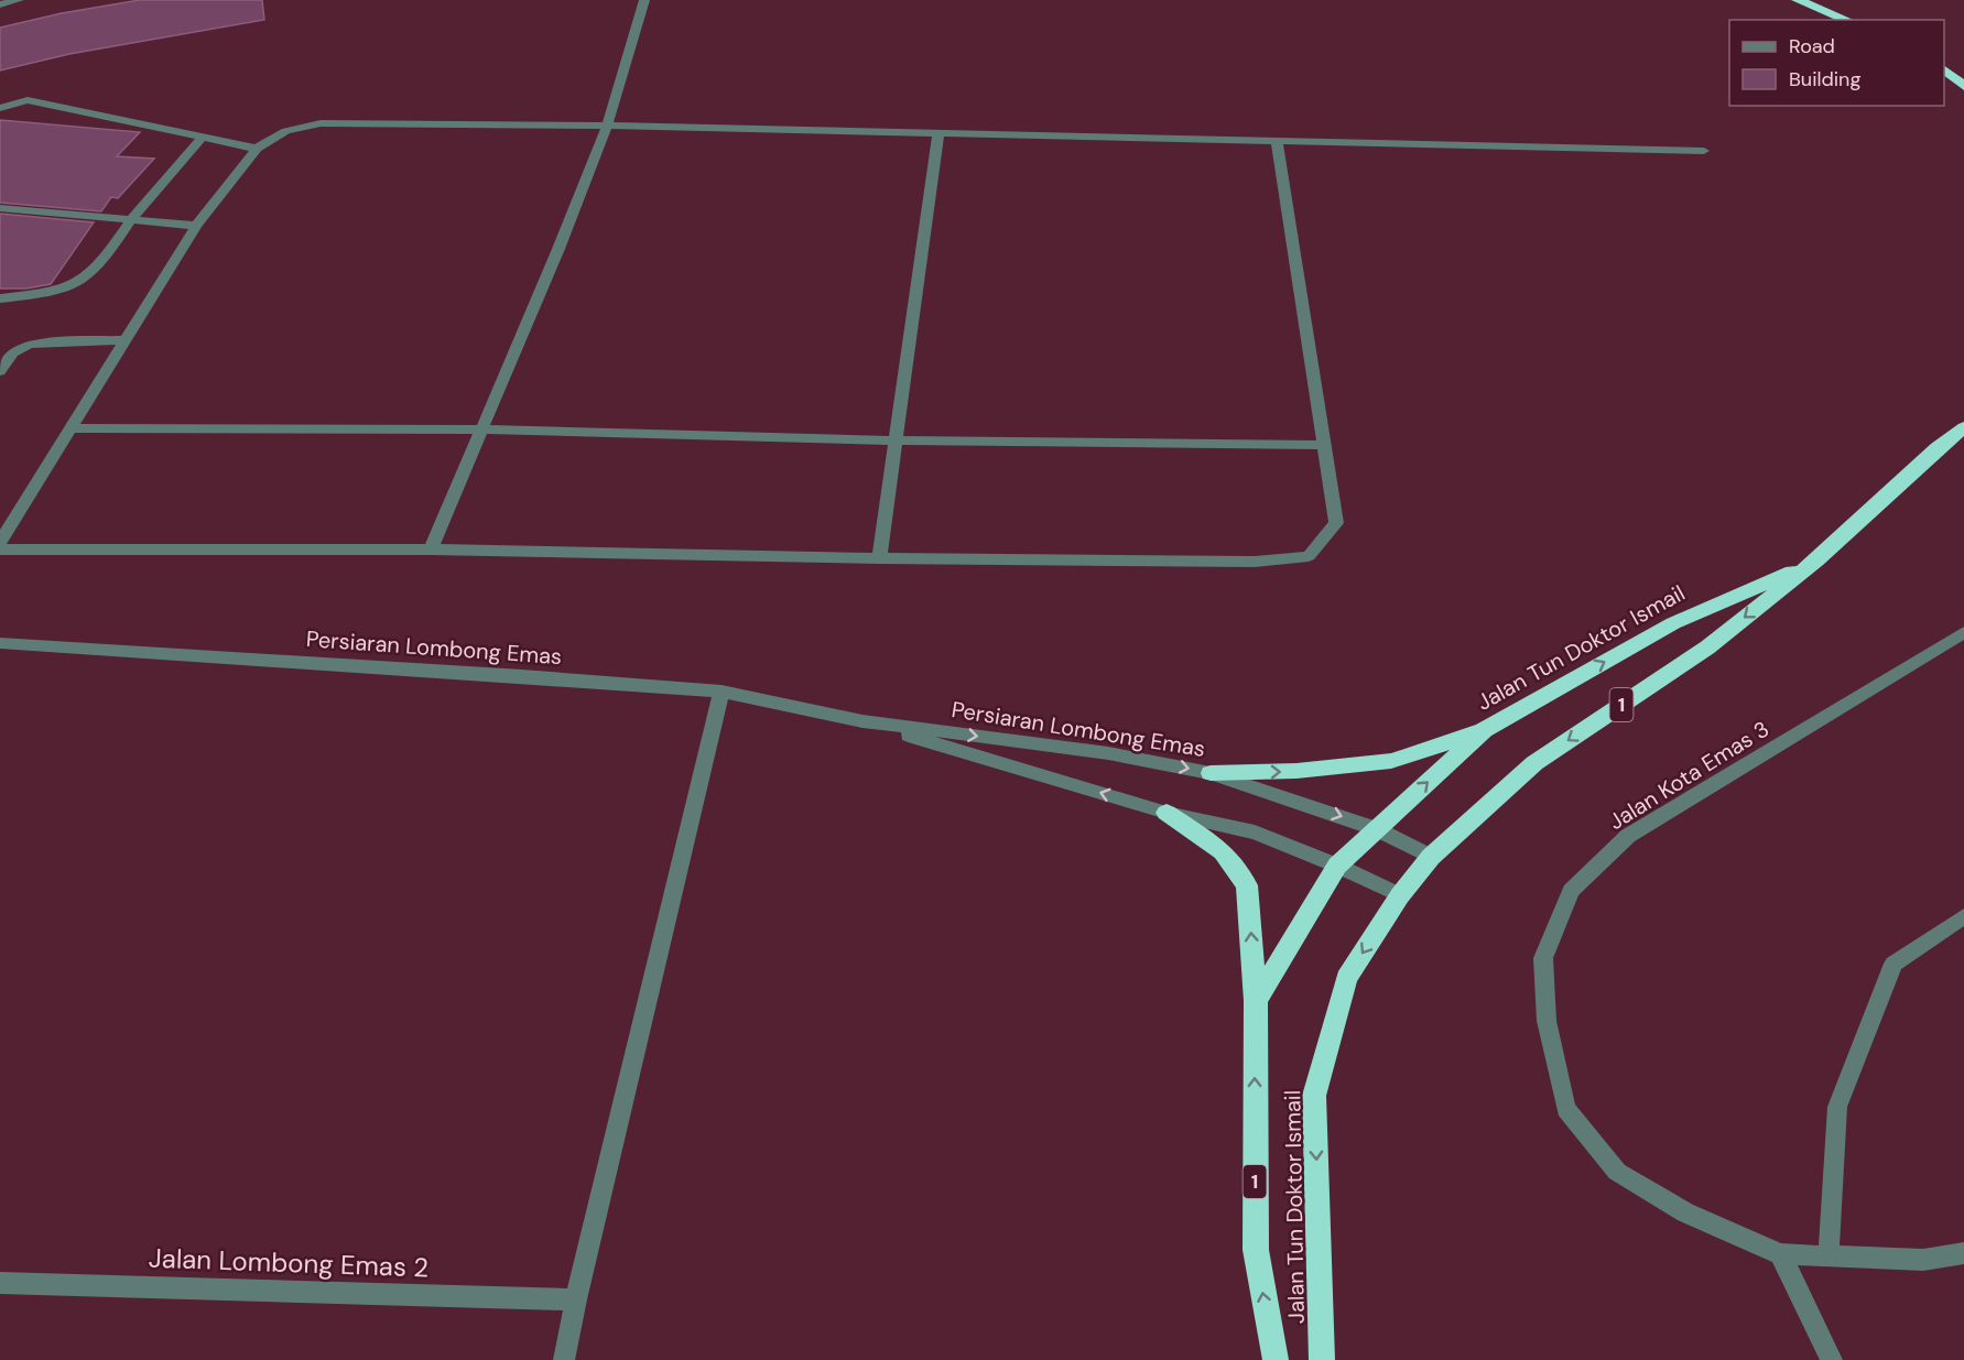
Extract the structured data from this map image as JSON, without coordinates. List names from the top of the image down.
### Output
{
  "streets": {
    "highway": ["Jalan Tun Doktor Ismail", "1"],
    "street": ["Persiaran Lombong Emas", "Jalan Kota Emas 3", "Jalan Lombong Emas 2"]
  },
  "crossings": [
    ["Persiaran Lombong Emas", "Jalan Tun Doktor Ismail"]
  ],
  "legend": ["Road", "Building"]
}
